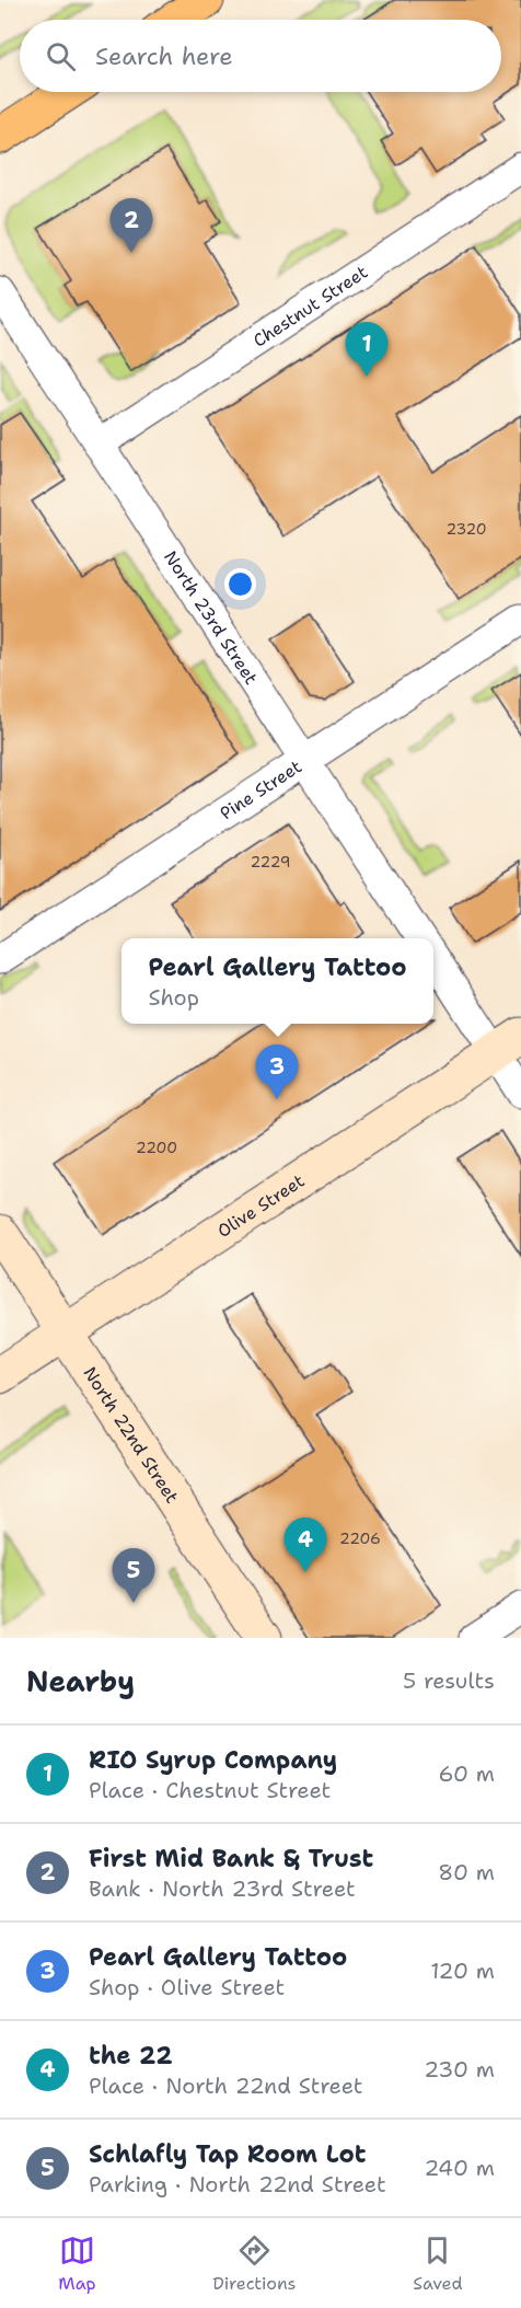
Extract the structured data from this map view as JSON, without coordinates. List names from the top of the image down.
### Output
{
  "streets": {
    "main road": ["Olive Street", "North 22nd Street"],
    "street": ["Chestnut Street", "North 23rd Street", "Pine Street"]
  },
  "crossings": [
    ["Chestnut Street", "North 23rd Street"],
    ["North 23rd Street", "Pine Street"],
    ["Olive Street", "North 22nd Street"]
  ],
  "house_numbers": [
    "2320",
    "2229",
    "2200",
    "2206"
  ],
  "page": {
    "search": "Search here",
    "pins": [
      "2",
      "1",
      "3",
      "4",
      "5"
    ],
    "popup": ["Pearl Gallery Tattoo", "Shop"],
    "heading": ["Nearby", "5 results"],
    "list": [
      {
        "mark": "1",
        "name": "RIO Syrup Company",
        "note": "Place · Chestnut Street",
        "value": "60 m"
      },
      {
        "mark": "2",
        "name": "First Mid Bank & Trust",
        "note": "Bank · North 23rd Street",
        "value": "80 m"
      },
      {
        "mark": "3",
        "name": "Pearl Gallery Tattoo",
        "note": "Shop · Olive Street",
        "value": "120 m"
      },
      {
        "mark": "4",
        "name": "the 22",
        "note": "Place · North 22nd Street",
        "value": "230 m"
      },
      {
        "mark": "5",
        "name": "Schlafly Tap Room Lot",
        "note": "Parking · North 22nd Street",
        "value": "240 m"
      }
    ],
    "nav": ["Map", "Directions", "Saved"]
  }
}
